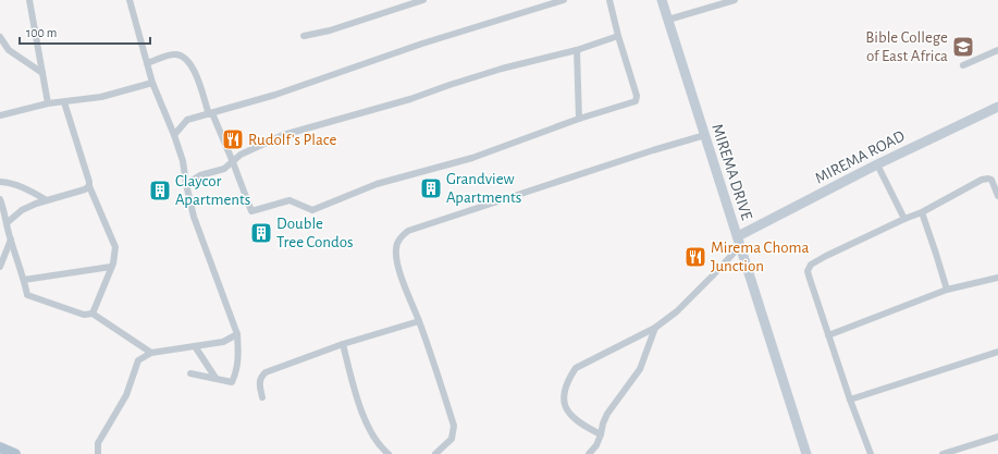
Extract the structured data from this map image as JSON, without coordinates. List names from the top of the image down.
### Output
{
  "streets": {
    "street": ["MIREMA ROAD", "MIREMA DRIVE"]
  },
  "crossings": [
    ["MIREMA ROAD", "MIREMA DRIVE"]
  ],
  "places": {
    "school or university": ["Bible College of East Africa"],
    "restaurant": ["Rudolf's Place", "Mirema Choma Junction"],
    "building": ["Grandview Apartments", "Claycor Apartments", "Double Tree Condos"]
  },
  "scale_bar": "100 m"
}
